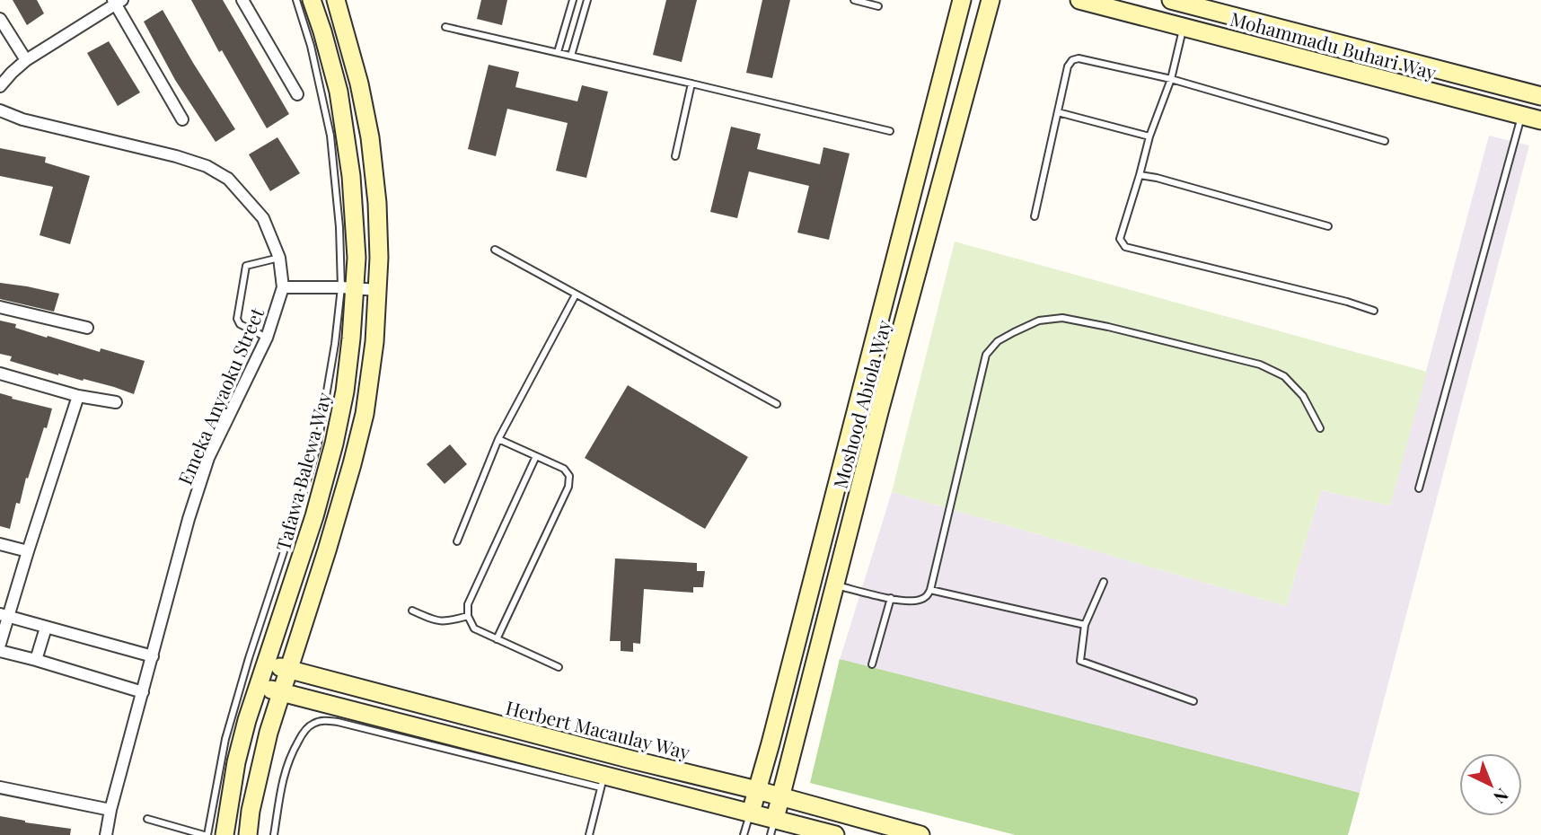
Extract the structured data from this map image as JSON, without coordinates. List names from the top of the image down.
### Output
{
  "streets": {
    "main road": [
      "Mohammadu Buhari Way",
      "Moshood Abiola Way",
      "Tafawa Balewa Way",
      "Herbert Macaulay Way"
    ],
    "street": ["Emeka Anyaoku Street"]
  },
  "crossings": [
    ["Moshood Abiola Way", "Herbert Macaulay Way"],
    ["Tafawa Balewa Way", "Herbert Macaulay Way"]
  ],
  "north": "bottom right"
}
